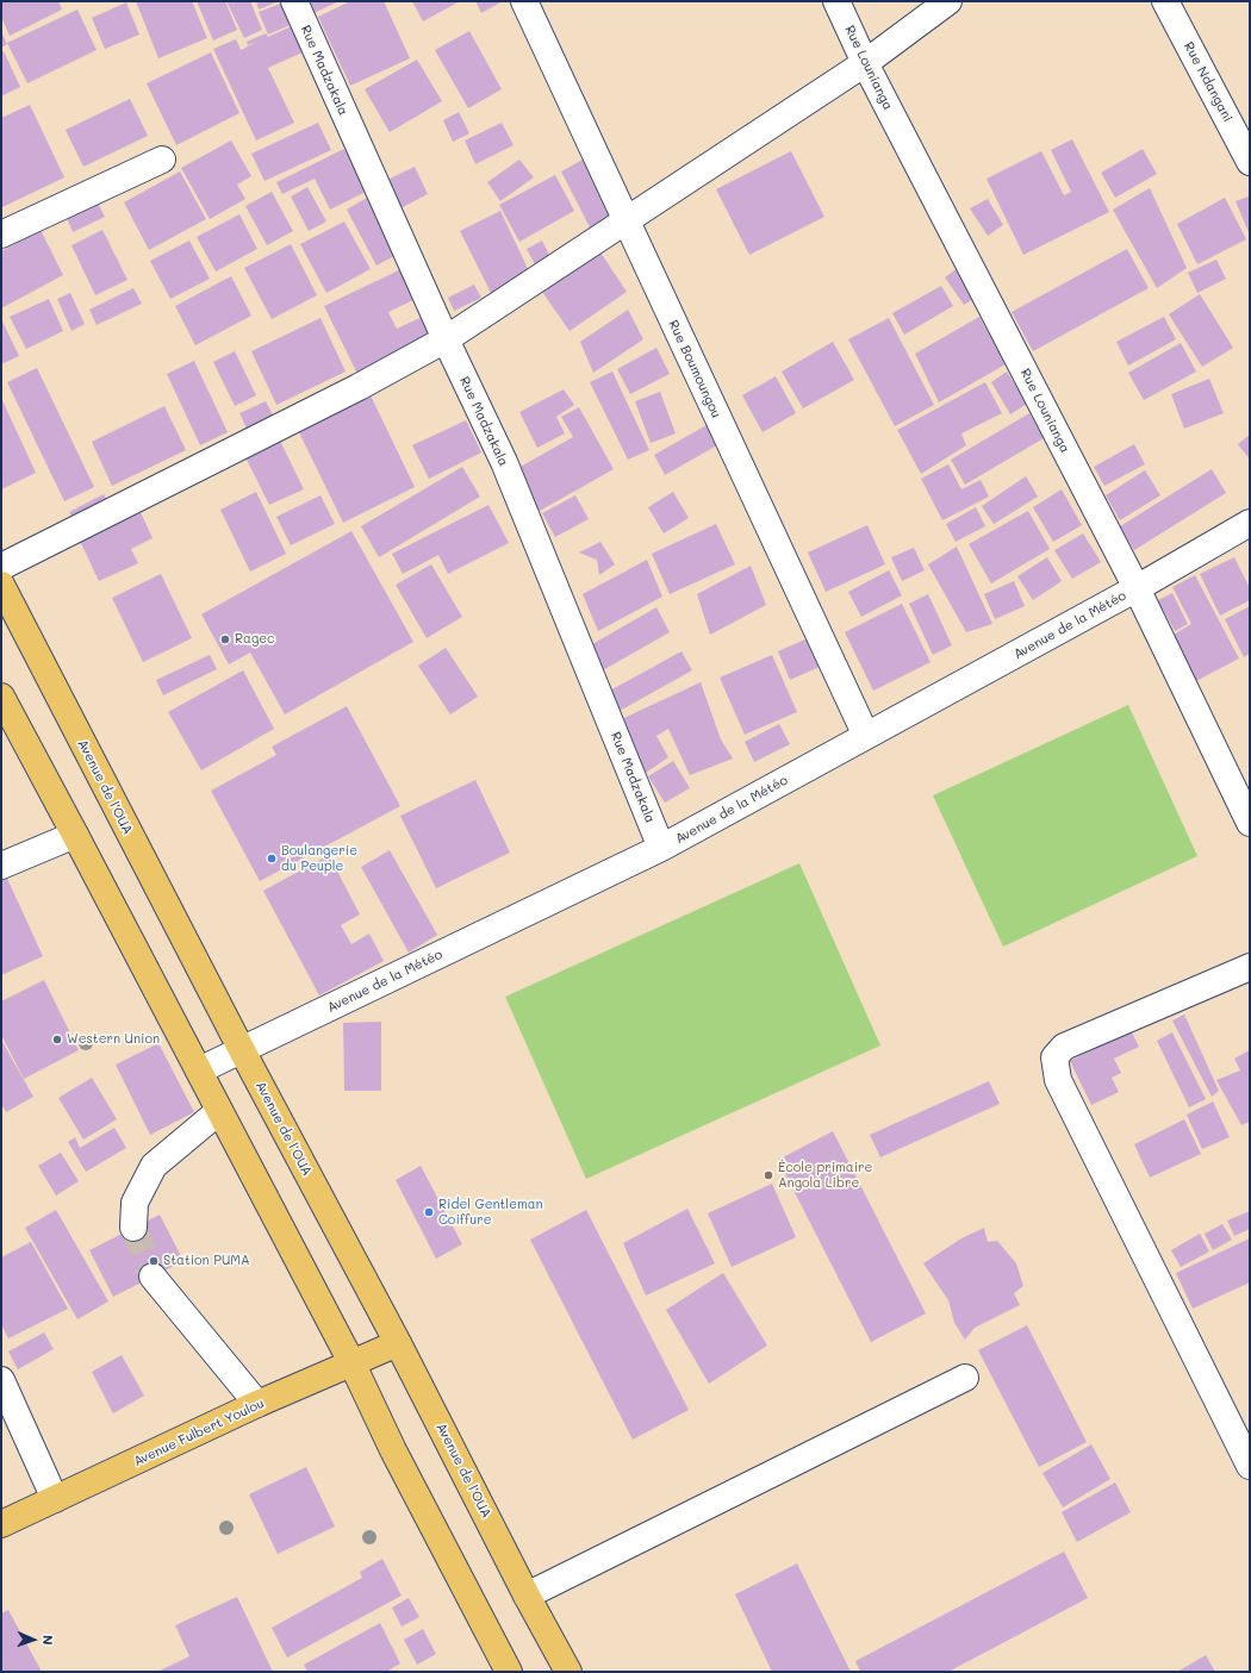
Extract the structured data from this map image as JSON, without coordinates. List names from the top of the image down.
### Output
{
  "streets": {
    "main road": ["Avenue de l'OUA", "Avenue Fulbert Youlou"],
    "street": [
      "Rue Lounianga",
      "Rue Madzakala",
      "Rue Ndangani",
      "Rue Boumoungou",
      "Avenue de la Météo"
    ]
  },
  "crossings": [
    ["Rue Lounianga", "Avenue de la Météo"],
    ["Rue Madzakala", "Avenue de la Météo"],
    ["Rue Boumoungou", "Avenue de la Météo"],
    ["Avenue de la Météo", "Avenue de l'OUA"],
    ["Avenue de l'OUA", "Avenue Fulbert Youlou"]
  ],
  "places": [
    "Ragec",
    "Boulangerie du Peuple",
    "Western Union",
    "École primaire Angola Libre",
    "Ridel Gentleman Coiffure",
    "Station PUMA"
  ],
  "north": "right"
}
